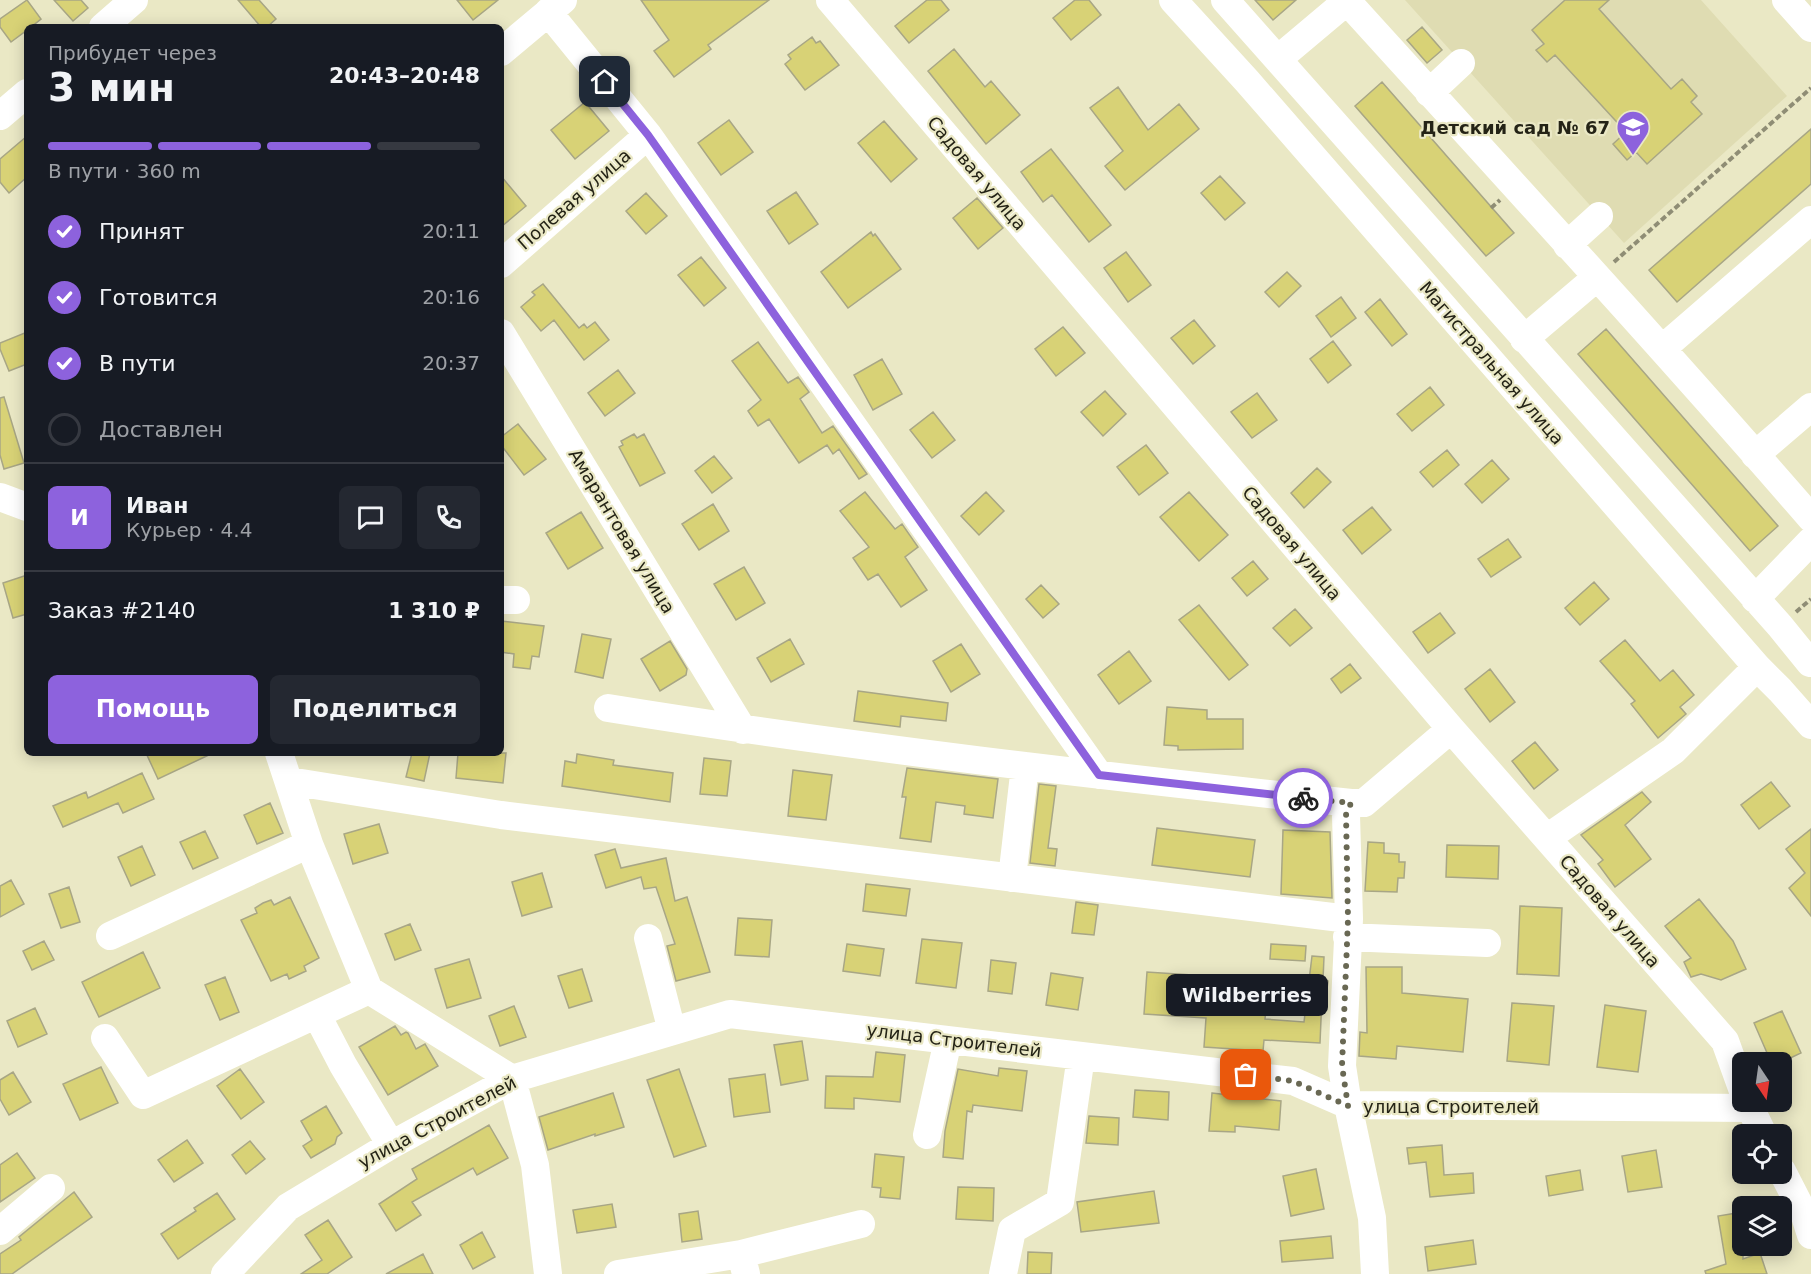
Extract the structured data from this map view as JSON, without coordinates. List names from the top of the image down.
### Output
{
  "streets": {
    "street": [
      "Садовая улица",
      "Полевая улица",
      "Магистральная улица",
      "Амарантовая улица",
      "улица Строителей"
    ]
  },
  "places": {
    "school or university": ["Детский сад № 67"],
    "other": ["Wildberries"]
  },
  "north": "bottom",
  "page": {
    "heading": ["3 мин", "Прибудет через", "20:43–20:48"],
    "panel": [
      "Иван",
      "Курьер · 4.4",
      "Заказ #2140",
      "1 310 ₽"
    ],
    "bar": "В пути · 360 m",
    "list": [
      ["Принят", "20:11"],
      ["Готовится", "20:16"],
      ["В пути", "20:37"],
      "Доставлен"
    ],
    "round": "И",
    "buttons": ["Помощь", "Поделиться"],
    "bubble": "Wildberries"
  }
}
